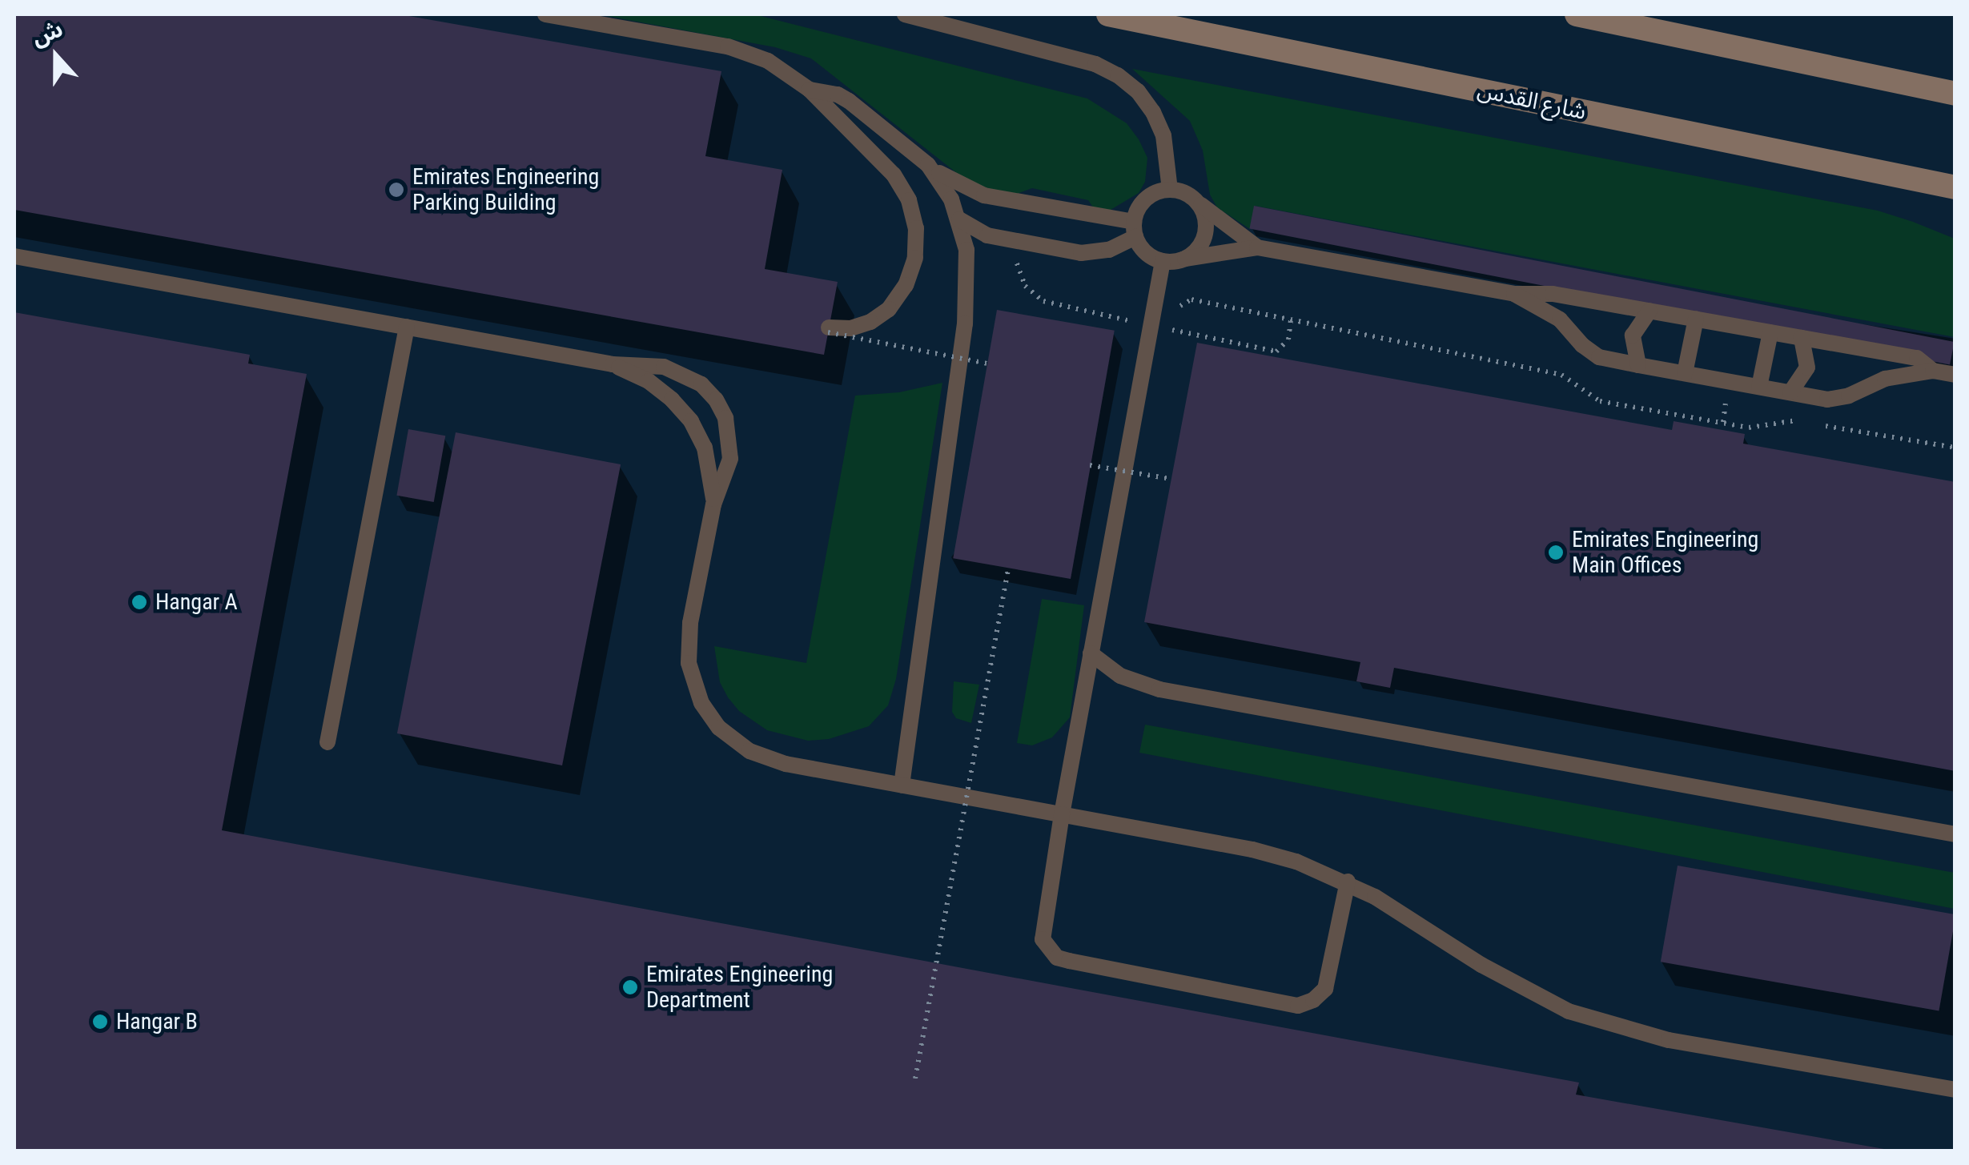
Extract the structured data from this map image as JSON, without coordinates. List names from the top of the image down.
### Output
{
  "streets": {
    "main road": ["شارع القدس"]
  },
  "places": [
    "Emirates Engineering Parking Building",
    "Emirates Engineering Main Offices",
    "Hangar A",
    "Emirates Engineering Department",
    "Hangar B"
  ],
  "north": "top"
}
